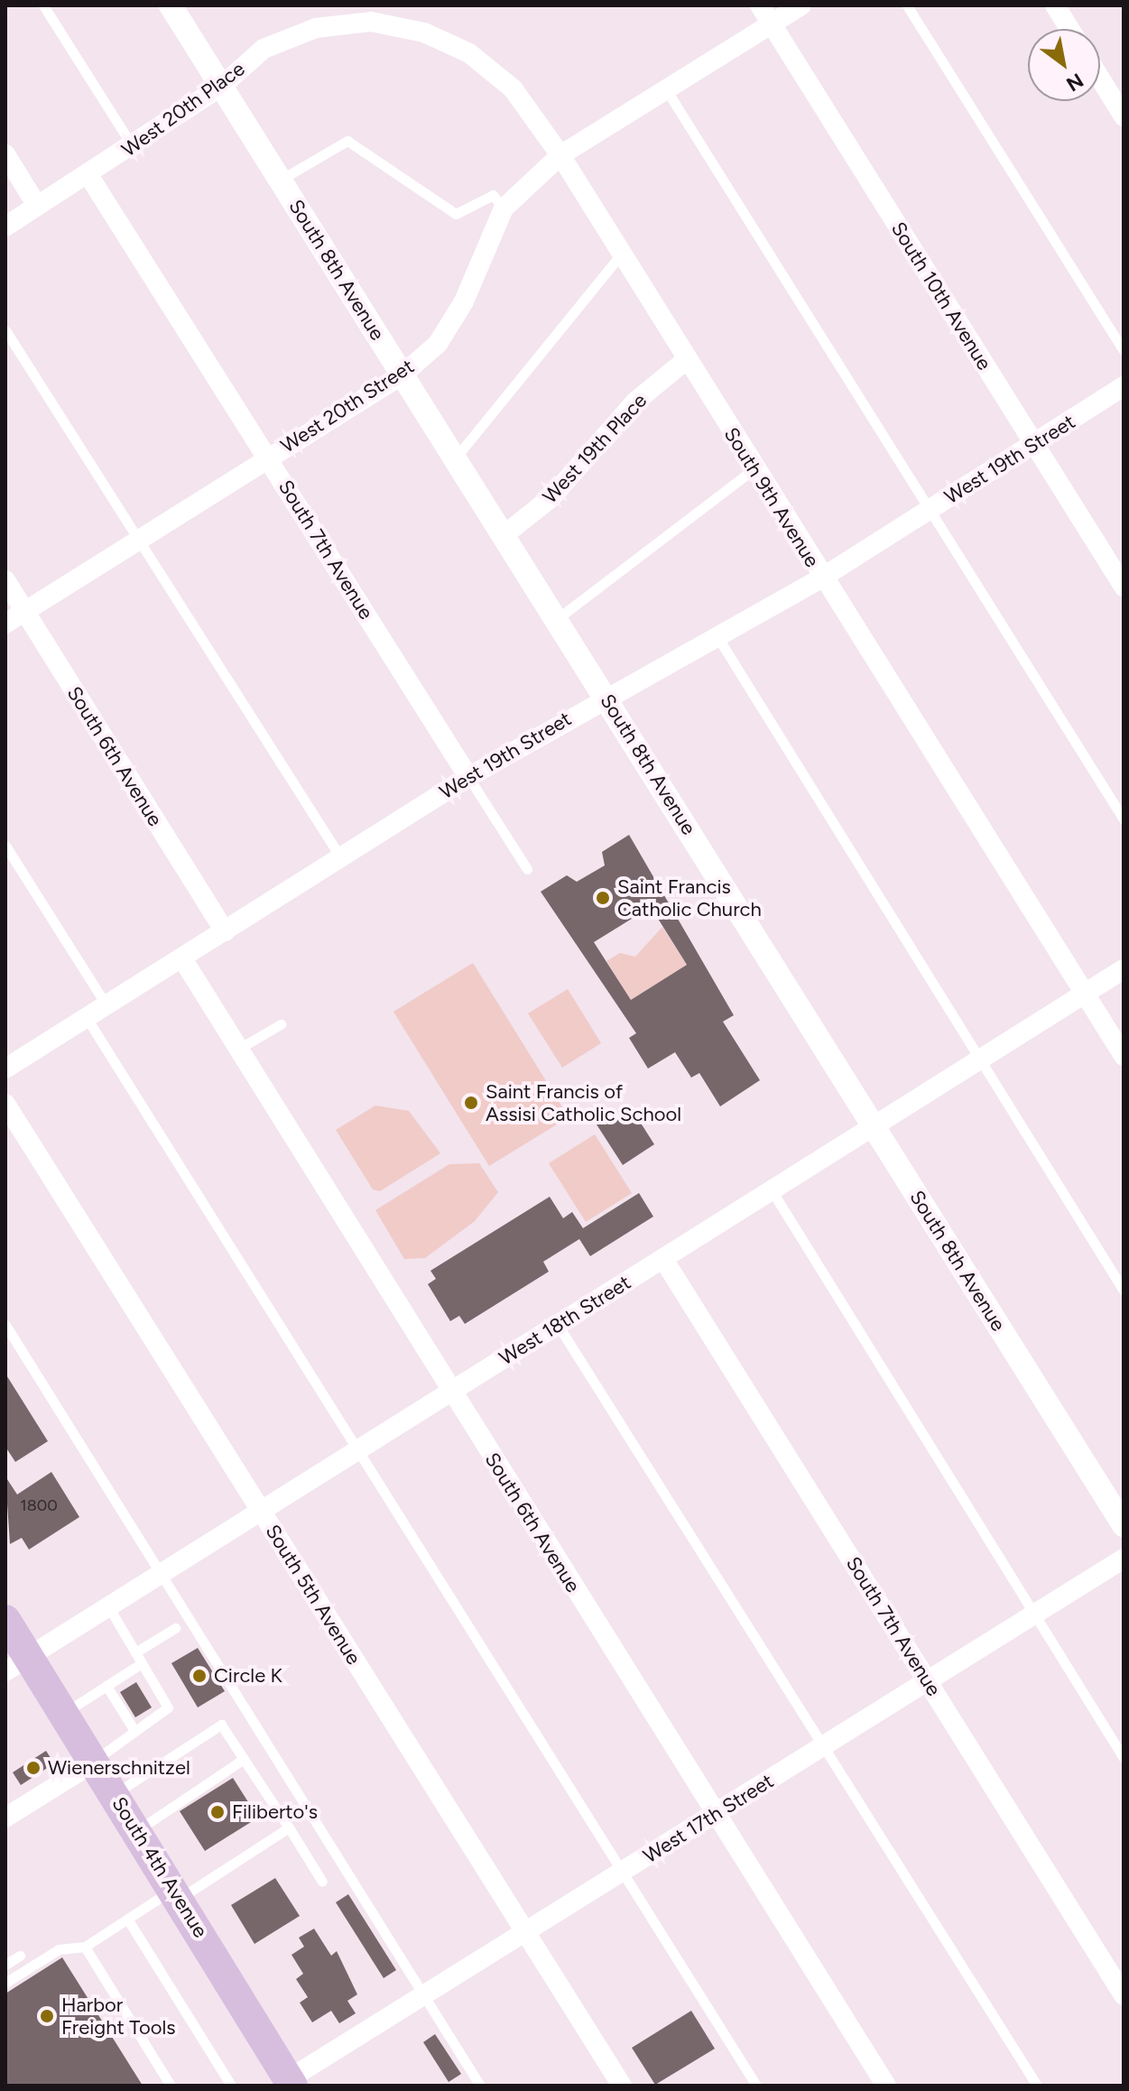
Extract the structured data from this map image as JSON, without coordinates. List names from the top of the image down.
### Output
{
  "streets": {
    "main road": ["South 4th Avenue"],
    "street": [
      "West 20th Place",
      "South 8th Avenue",
      "South 10th Avenue",
      "West 20th Street",
      "West 19th Place",
      "West 19th Street",
      "South 9th Avenue",
      "South 7th Avenue",
      "South 6th Avenue",
      "West 18th Street",
      "South 5th Avenue",
      "West 17th Street"
    ]
  },
  "crossings": [
    ["West 20th Place", "South 8th Avenue"],
    ["West 20th Place", "South 9th Avenue"],
    ["West 20th Place", "South 7th Avenue"],
    ["South 8th Avenue", "West 20th Street"],
    ["South 8th Avenue", "West 19th Place"],
    ["South 8th Avenue", "West 19th Street"],
    ["South 8th Avenue", "West 18th Street"],
    ["South 10th Avenue", "West 20th Street"],
    ["South 10th Avenue", "West 19th Street"],
    ["West 20th Street", "South 9th Avenue"],
    ["West 20th Street", "South 7th Avenue"],
    ["West 20th Street", "South 6th Avenue"],
    ["West 19th Place", "South 9th Avenue"],
    ["West 19th Street", "South 9th Avenue"],
    ["West 19th Street", "South 7th Avenue"],
    ["West 19th Street", "South 6th Avenue"],
    ["South 9th Avenue", "West 18th Street"],
    ["South 7th Avenue", "West 18th Street"],
    ["South 7th Avenue", "West 17th Street"],
    ["South 6th Avenue", "West 18th Street"],
    ["South 6th Avenue", "West 17th Street"],
    ["West 18th Street", "South 5th Avenue"],
    ["West 18th Street", "South 4th Avenue"],
    ["South 5th Avenue", "West 17th Street"],
    ["West 17th Street", "South 4th Avenue"]
  ],
  "places": [
    "Saint Francis Catholic Church",
    "Saint Francis of Assisi Catholic School",
    "Circle K",
    "Wienerschnitzel",
    "Filiberto's",
    "Harbor Freight Tools"
  ],
  "house_numbers": ["1800"],
  "north": "bottom right"
}
